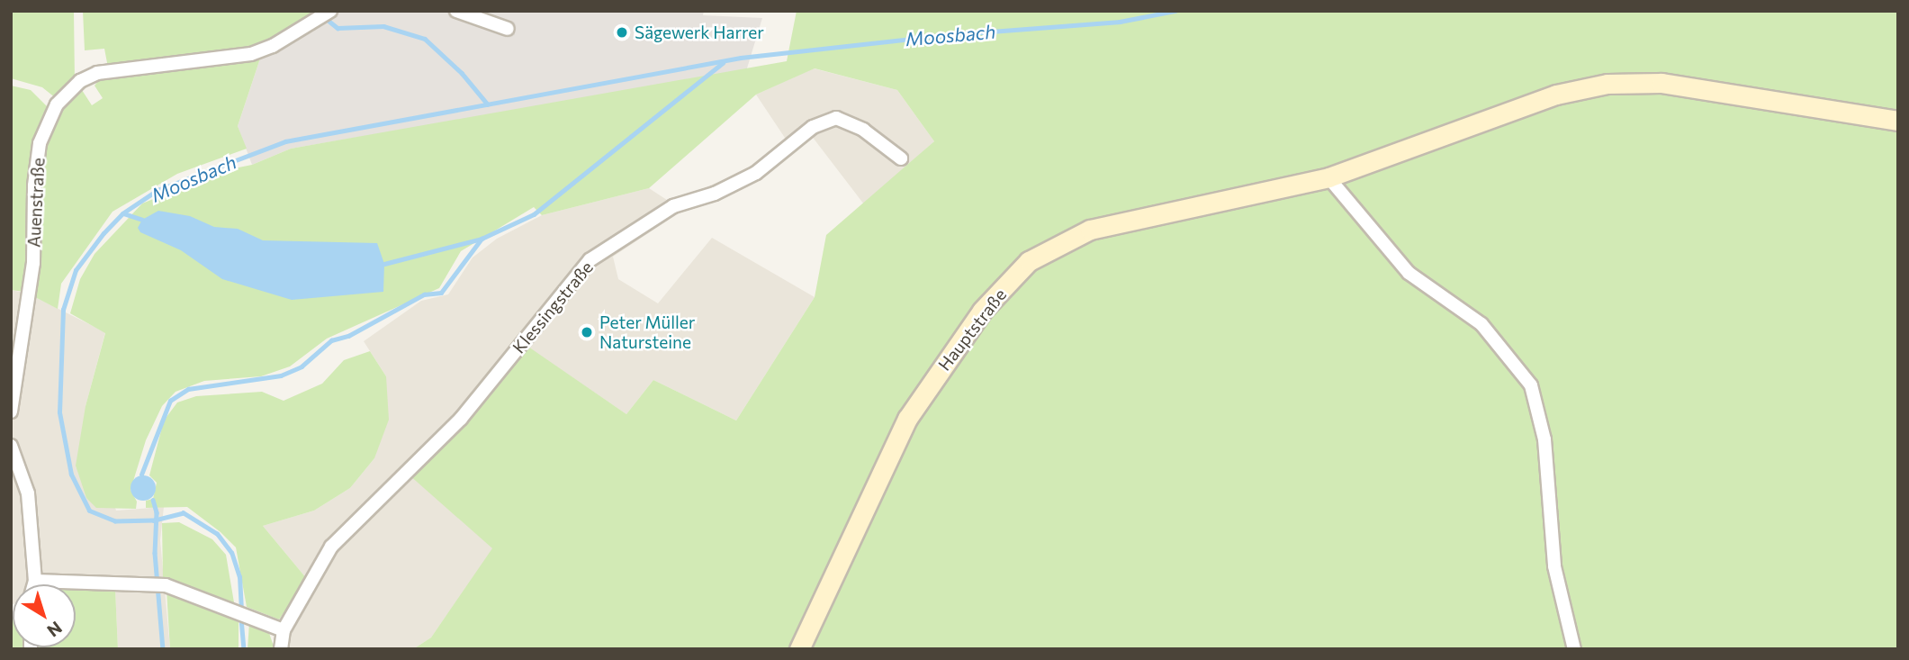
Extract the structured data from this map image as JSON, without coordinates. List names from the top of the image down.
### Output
{
  "streets": {
    "main road": ["Hauptstraße"],
    "street": ["Auenstraße", "Klessingstraße"]
  },
  "water": ["Moosbach"],
  "places": ["Sägewerk Harrer", "Peter Müller Natursteine"],
  "north": "bottom right"
}
